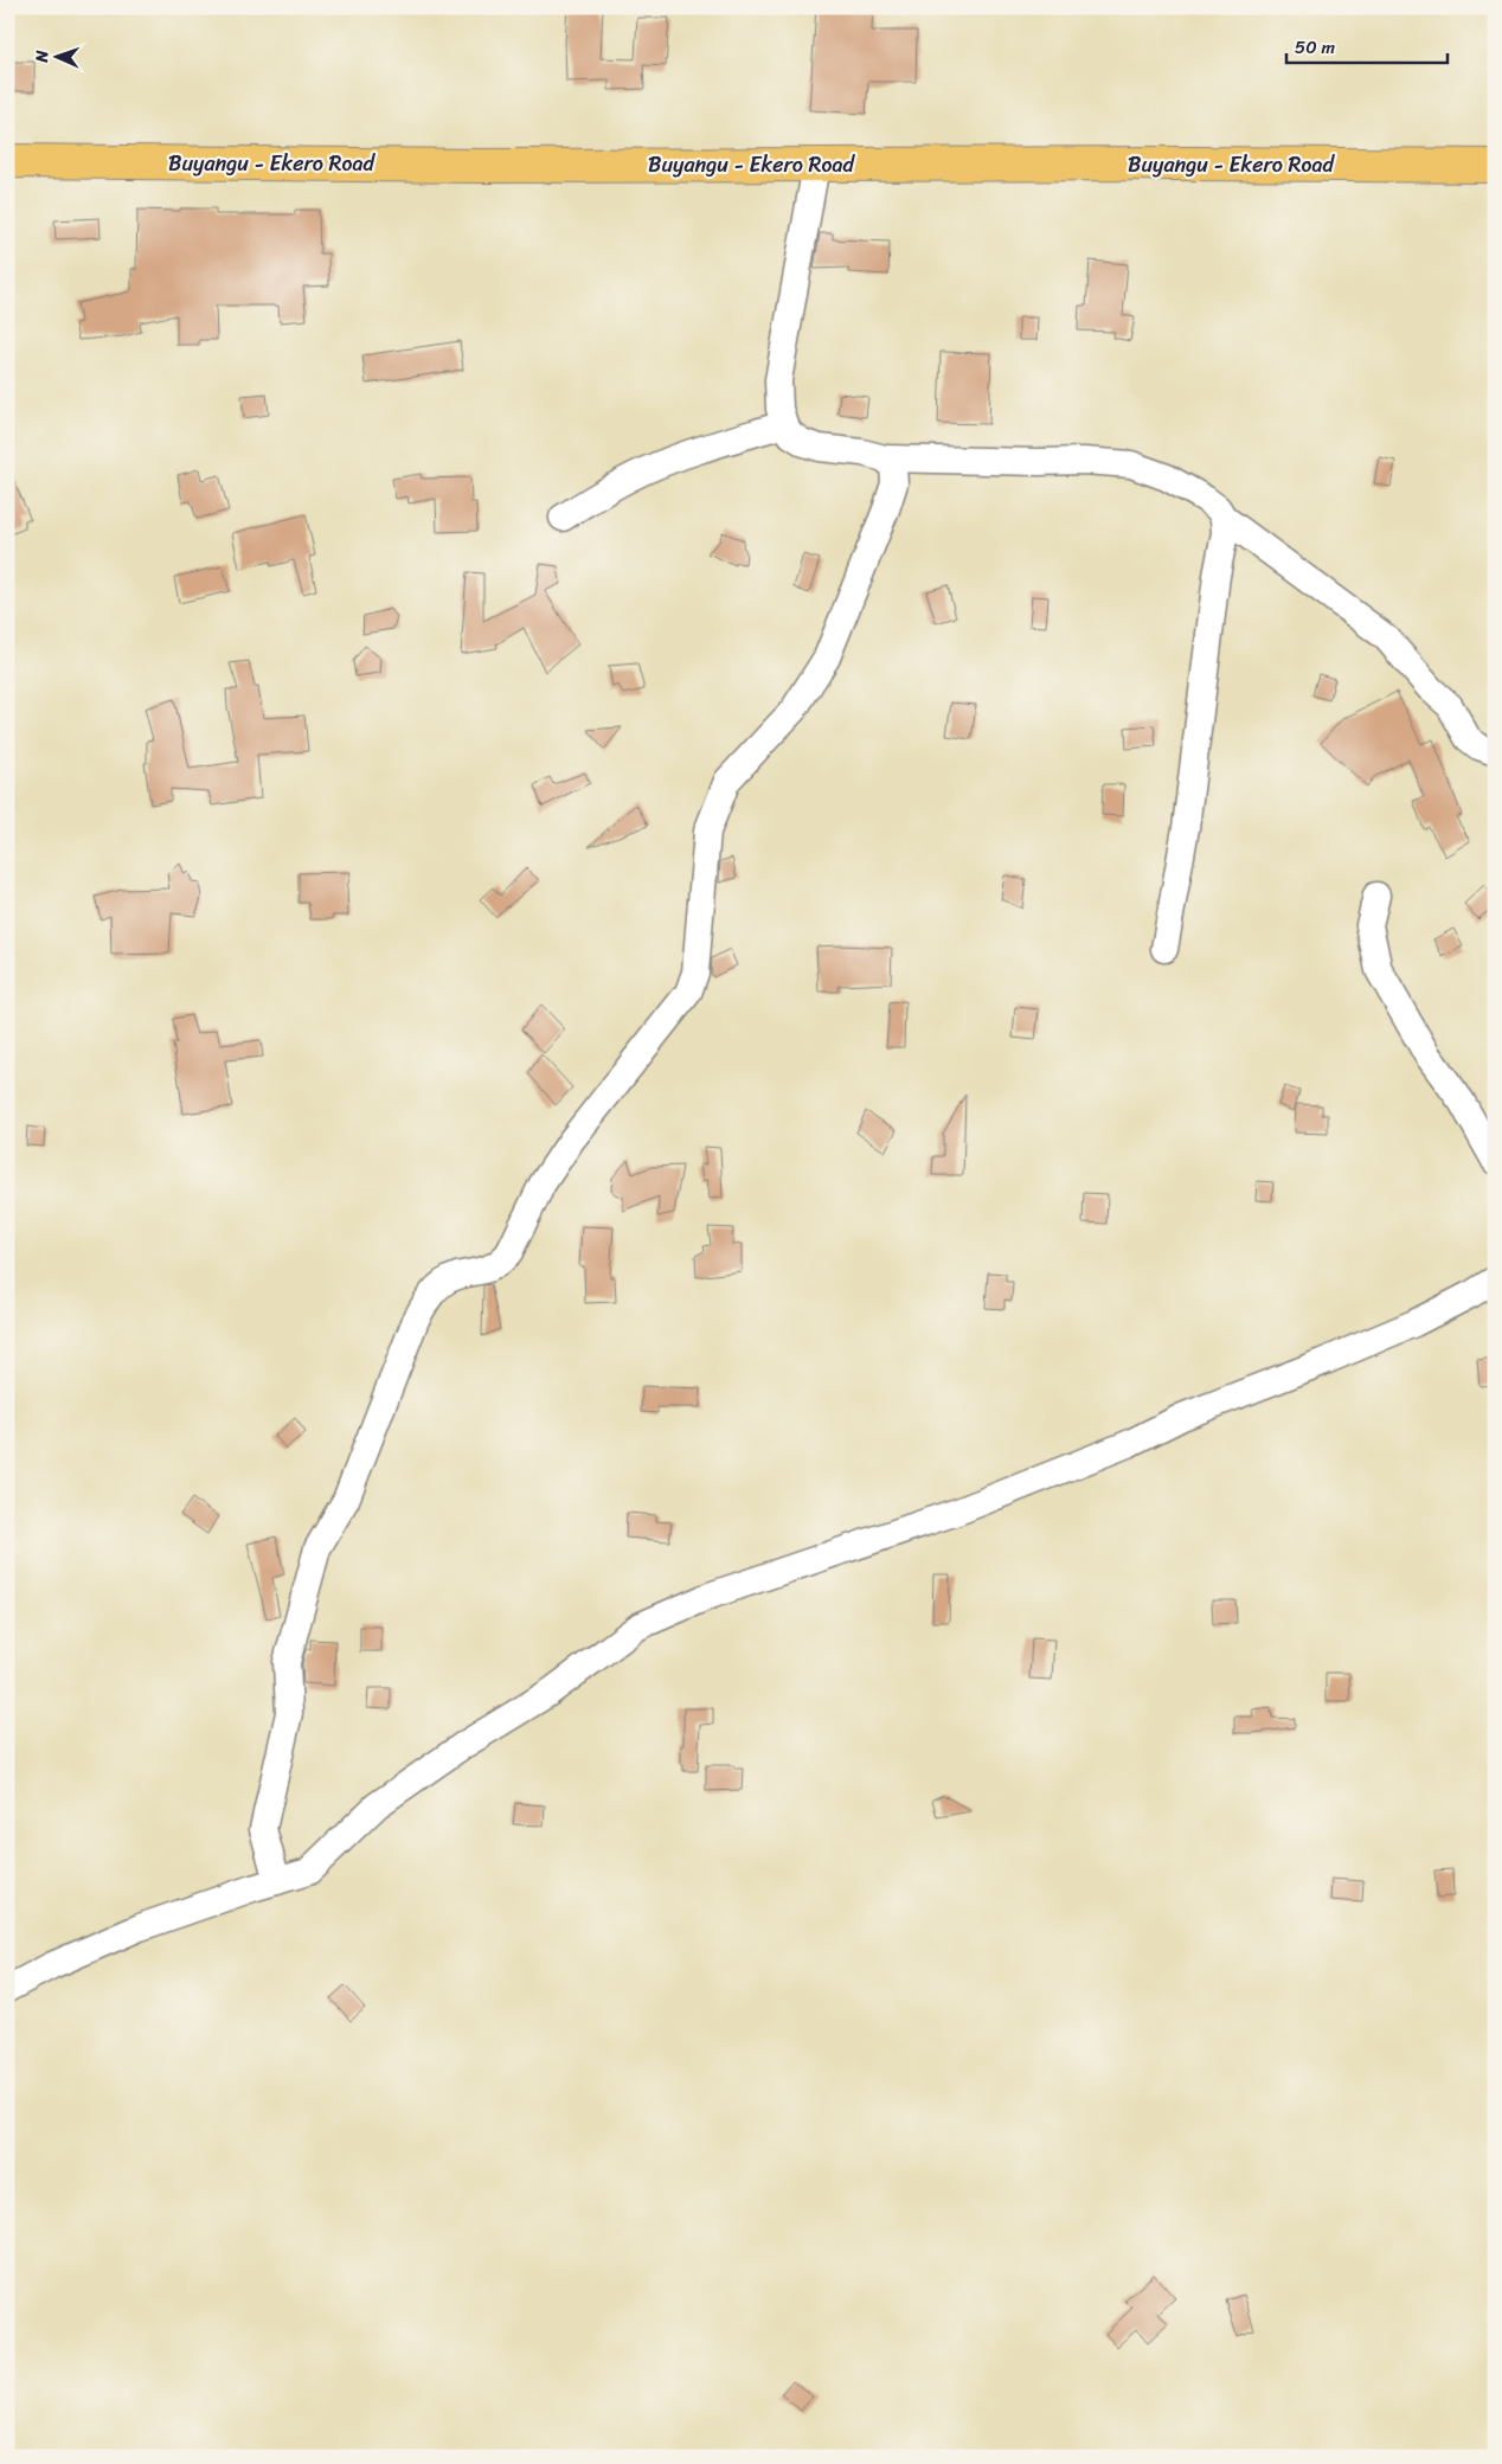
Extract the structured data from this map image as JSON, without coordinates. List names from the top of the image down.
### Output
{
  "streets": {
    "main road": ["Buyangu - Ekero Road"]
  },
  "scale_bar": "50 m",
  "north": "left"
}
